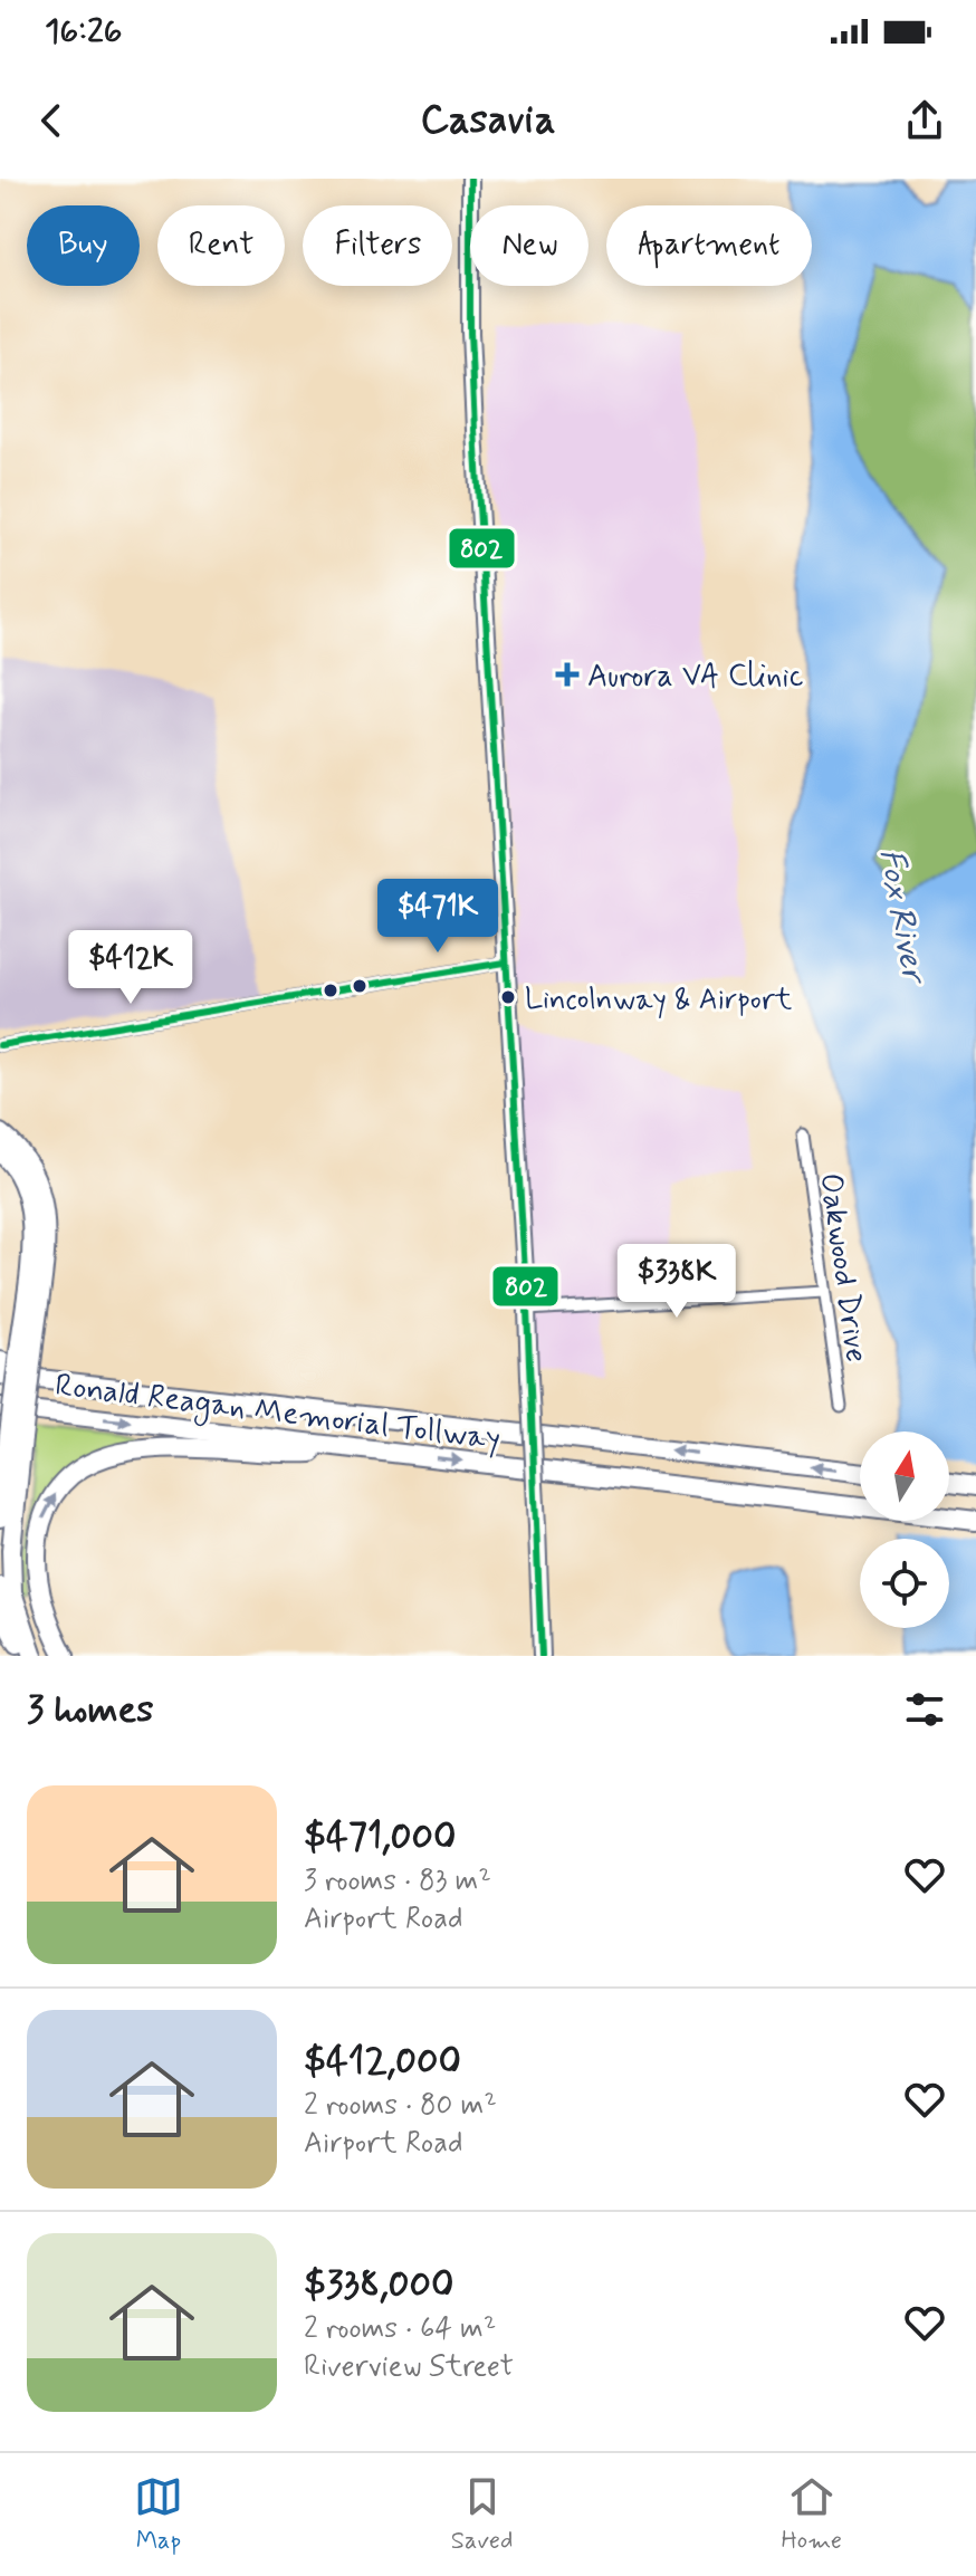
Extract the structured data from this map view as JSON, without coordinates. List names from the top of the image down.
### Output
{
  "streets": {
    "highway": ["Ronald Reagan Memorial Tollway"],
    "street": ["Oakwood Drive"]
  },
  "water": ["Fox River"],
  "places": {
    "health": ["Aurora VA Clinic"],
    "other": ["Lincolnway & Airport"]
  },
  "lines": ["transit line 802"],
  "north": "top",
  "page": {
    "status": "16:26",
    "header": "Casavia",
    "chip": [
      "Buy",
      "Rent",
      "Filters",
      "New",
      "Apartment"
    ],
    "price": ["$471K", "$412K", "$338K"],
    "heading": "3 homes",
    "list": [
      {
        "name": "$471,000",
        "note": "3 rooms · 83 m² · Airport Road"
      },
      {
        "name": "$412,000",
        "note": "2 rooms · 80 m² · Airport Road"
      },
      {
        "name": "$338,000",
        "note": "2 rooms · 64 m² · Riverview Street"
      }
    ],
    "tabs": ["Map", "Saved", "Home"]
  }
}
